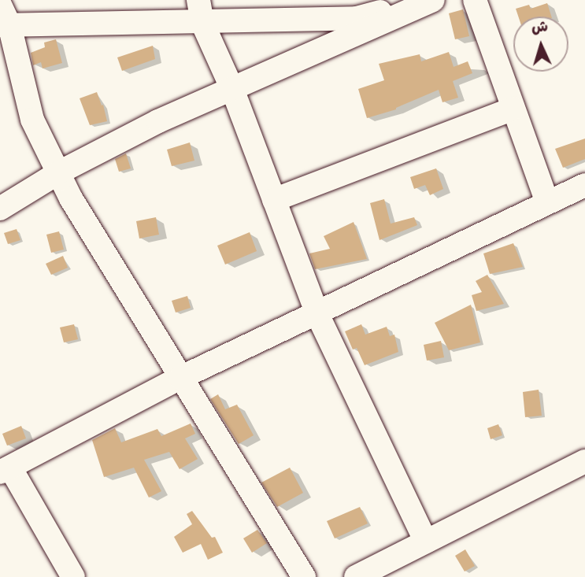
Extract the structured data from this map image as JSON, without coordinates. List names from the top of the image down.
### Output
{
  "north": "top"
}
